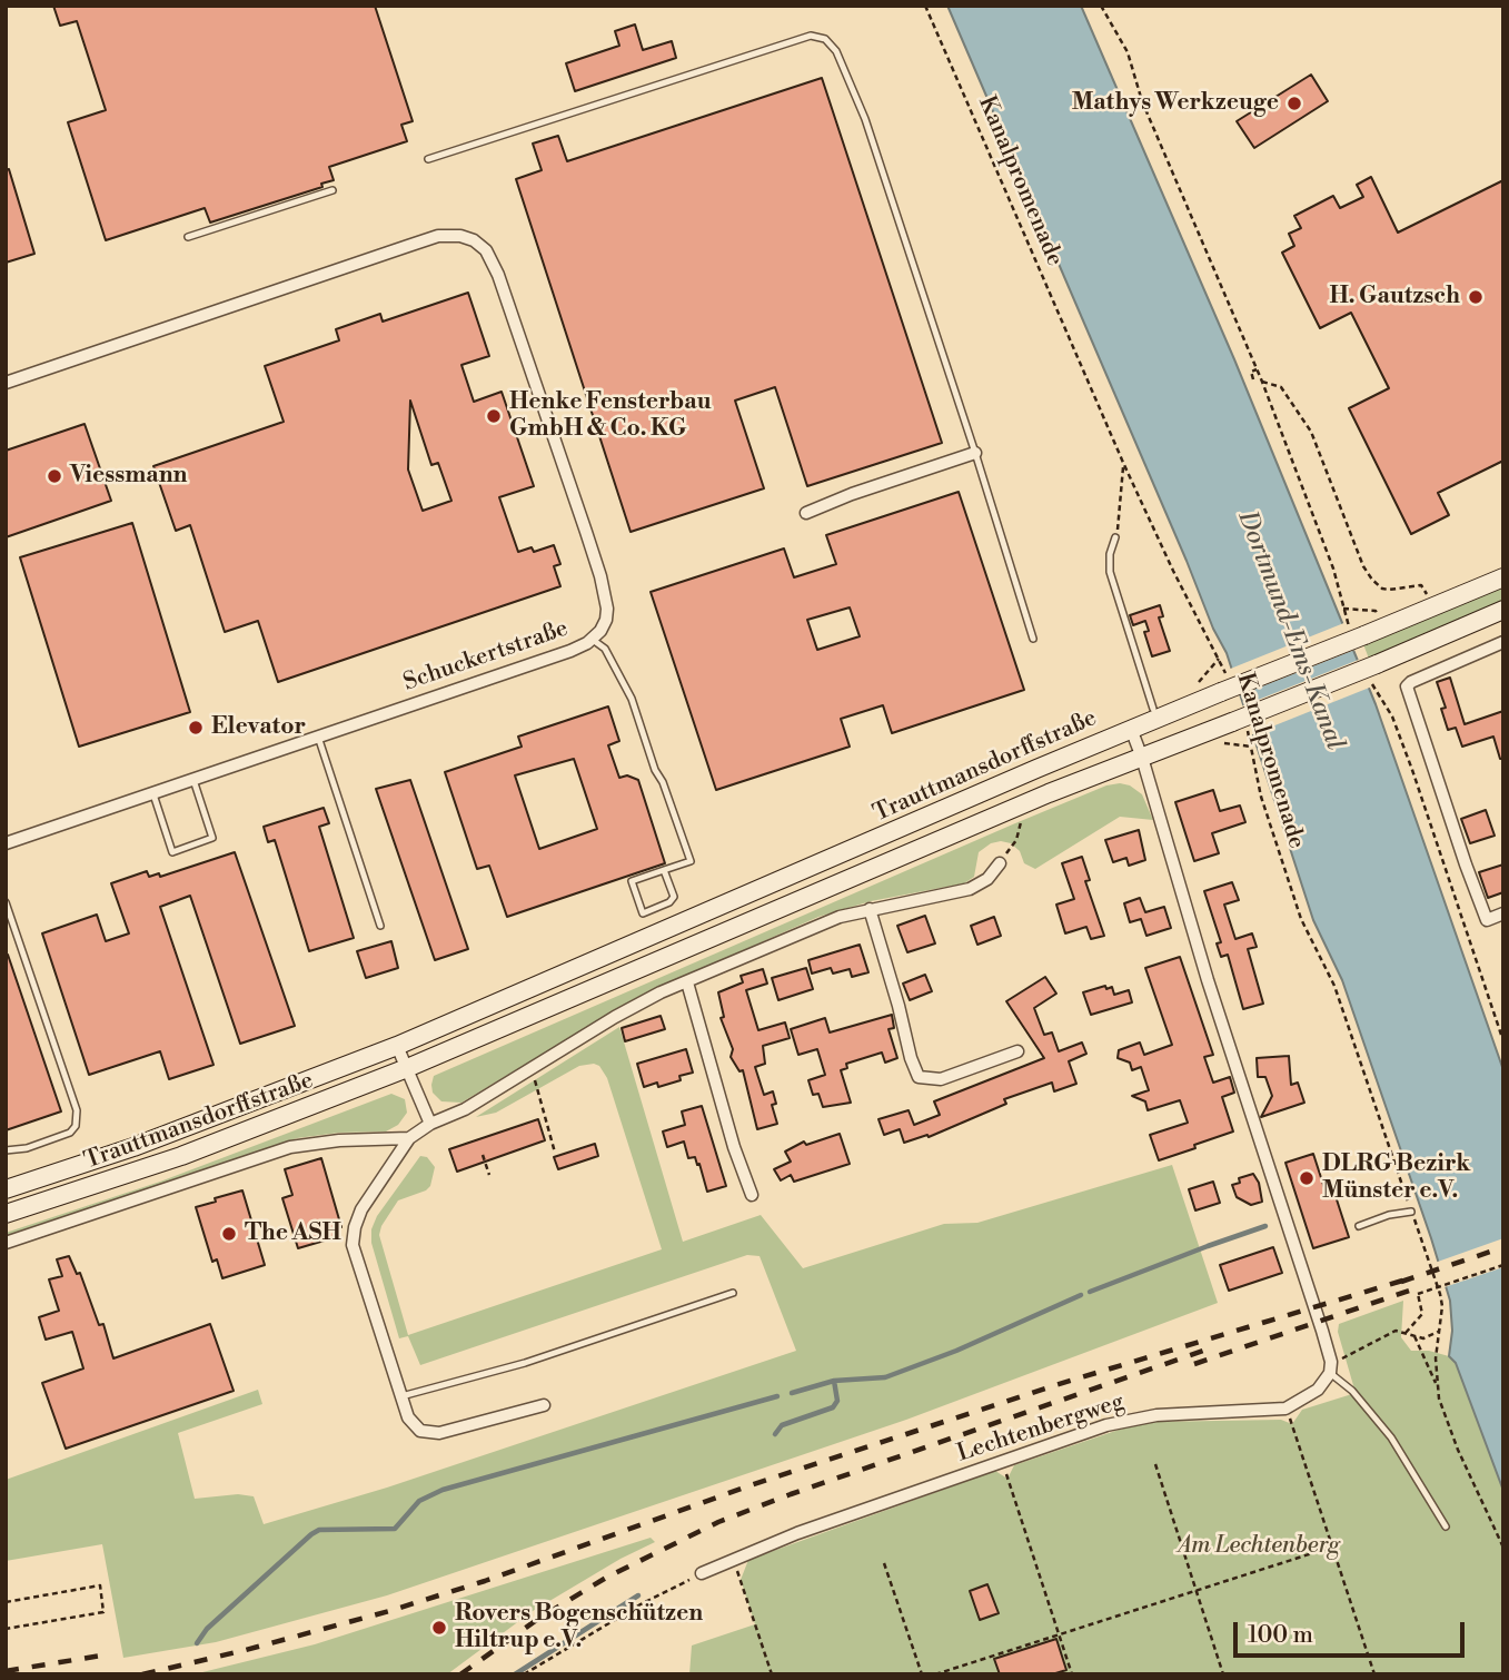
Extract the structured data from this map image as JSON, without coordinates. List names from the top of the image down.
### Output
{
  "streets": {
    "main road": ["Trauttmansdorffstraße"],
    "street": ["Schuckertstraße", "Lechtenbergweg"],
    "path": ["Kanalpromenade"]
  },
  "water": ["Dortmund-Ems-Kanal"],
  "parks": ["Am Lechtenberg"],
  "places": [
    "Mathys Werkzeuge",
    "H. Gautzsch",
    "Henke Fensterbau GmbH & Co. KG",
    "Viessmann",
    "Elevator",
    "DLRG Bezirk Münster e.V.",
    "The ASH",
    "Rovers Bogenschützen Hiltrup e.V."
  ],
  "scale_bar": "100 m"
}
